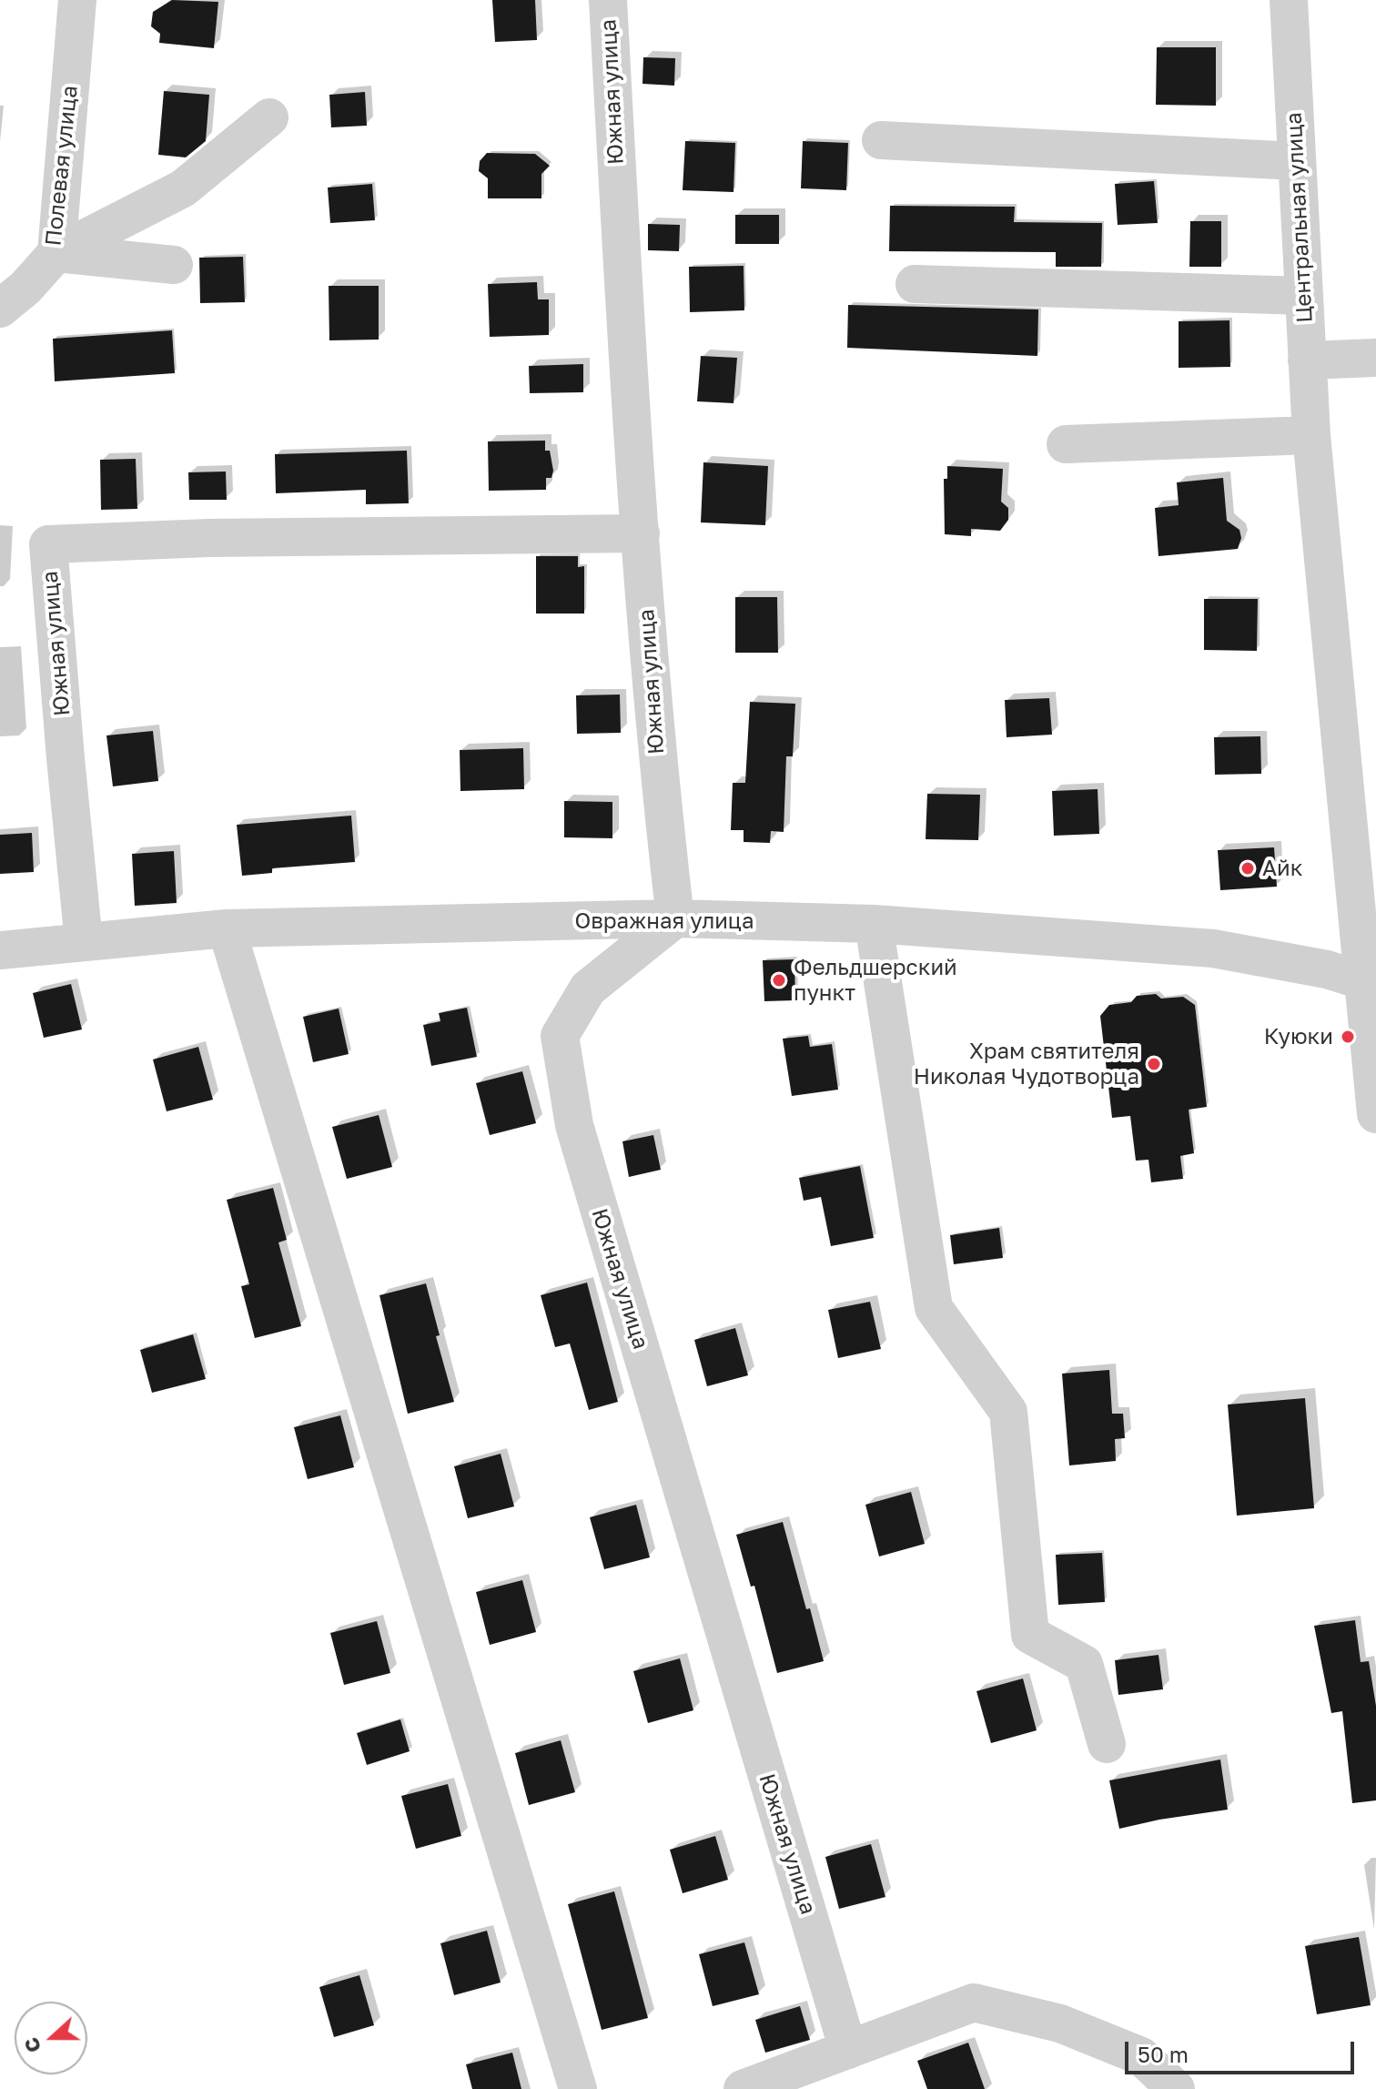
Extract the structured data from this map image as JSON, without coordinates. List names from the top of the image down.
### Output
{
  "streets": {
    "street": [
      "Южная улица",
      "Полевая улица",
      "Центральная улица",
      "Овражная улица"
    ]
  },
  "crossings": [
    ["Южная улица", "Овражная улица"],
    ["Центральная улица", "Овражная улица"]
  ],
  "places": [
    "Айк",
    "Фельдшерский пункт",
    "Куюки",
    "Храм святителя Николая Чудотворца"
  ],
  "scale_bar": "50 m",
  "north": "left"
}
